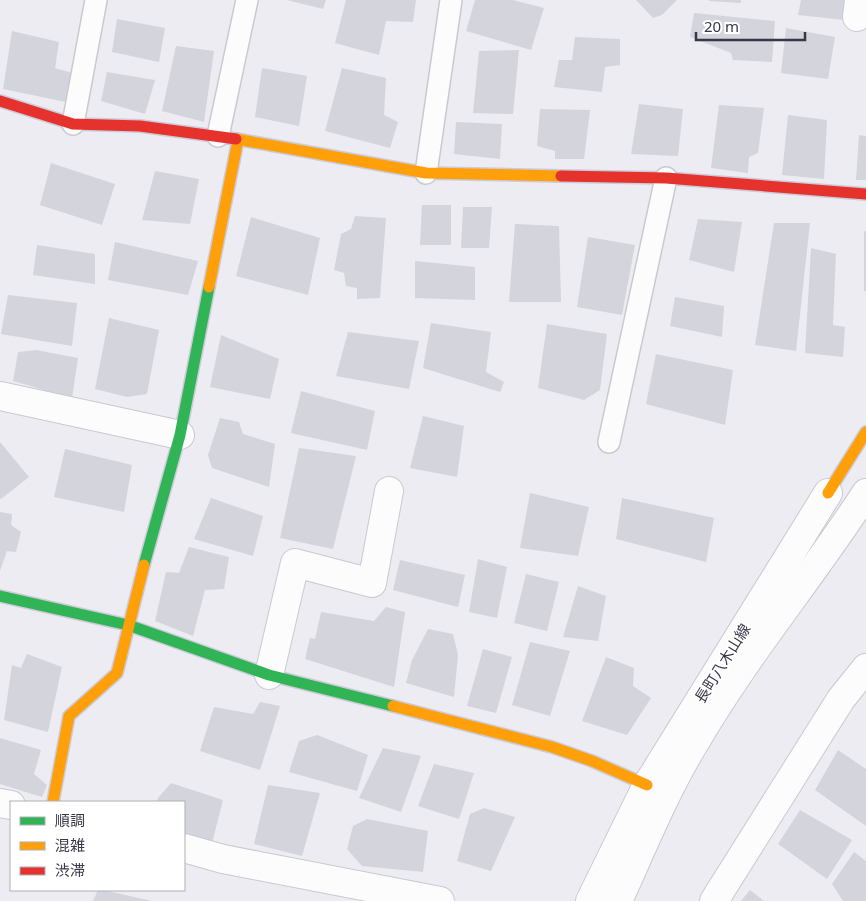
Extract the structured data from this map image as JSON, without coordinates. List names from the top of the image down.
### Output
{
  "streets": {
    "street": ["長町八木山線"]
  },
  "legend": ["順調", "混雑", "渋滞"],
  "scale_bar": "20 m"
}
